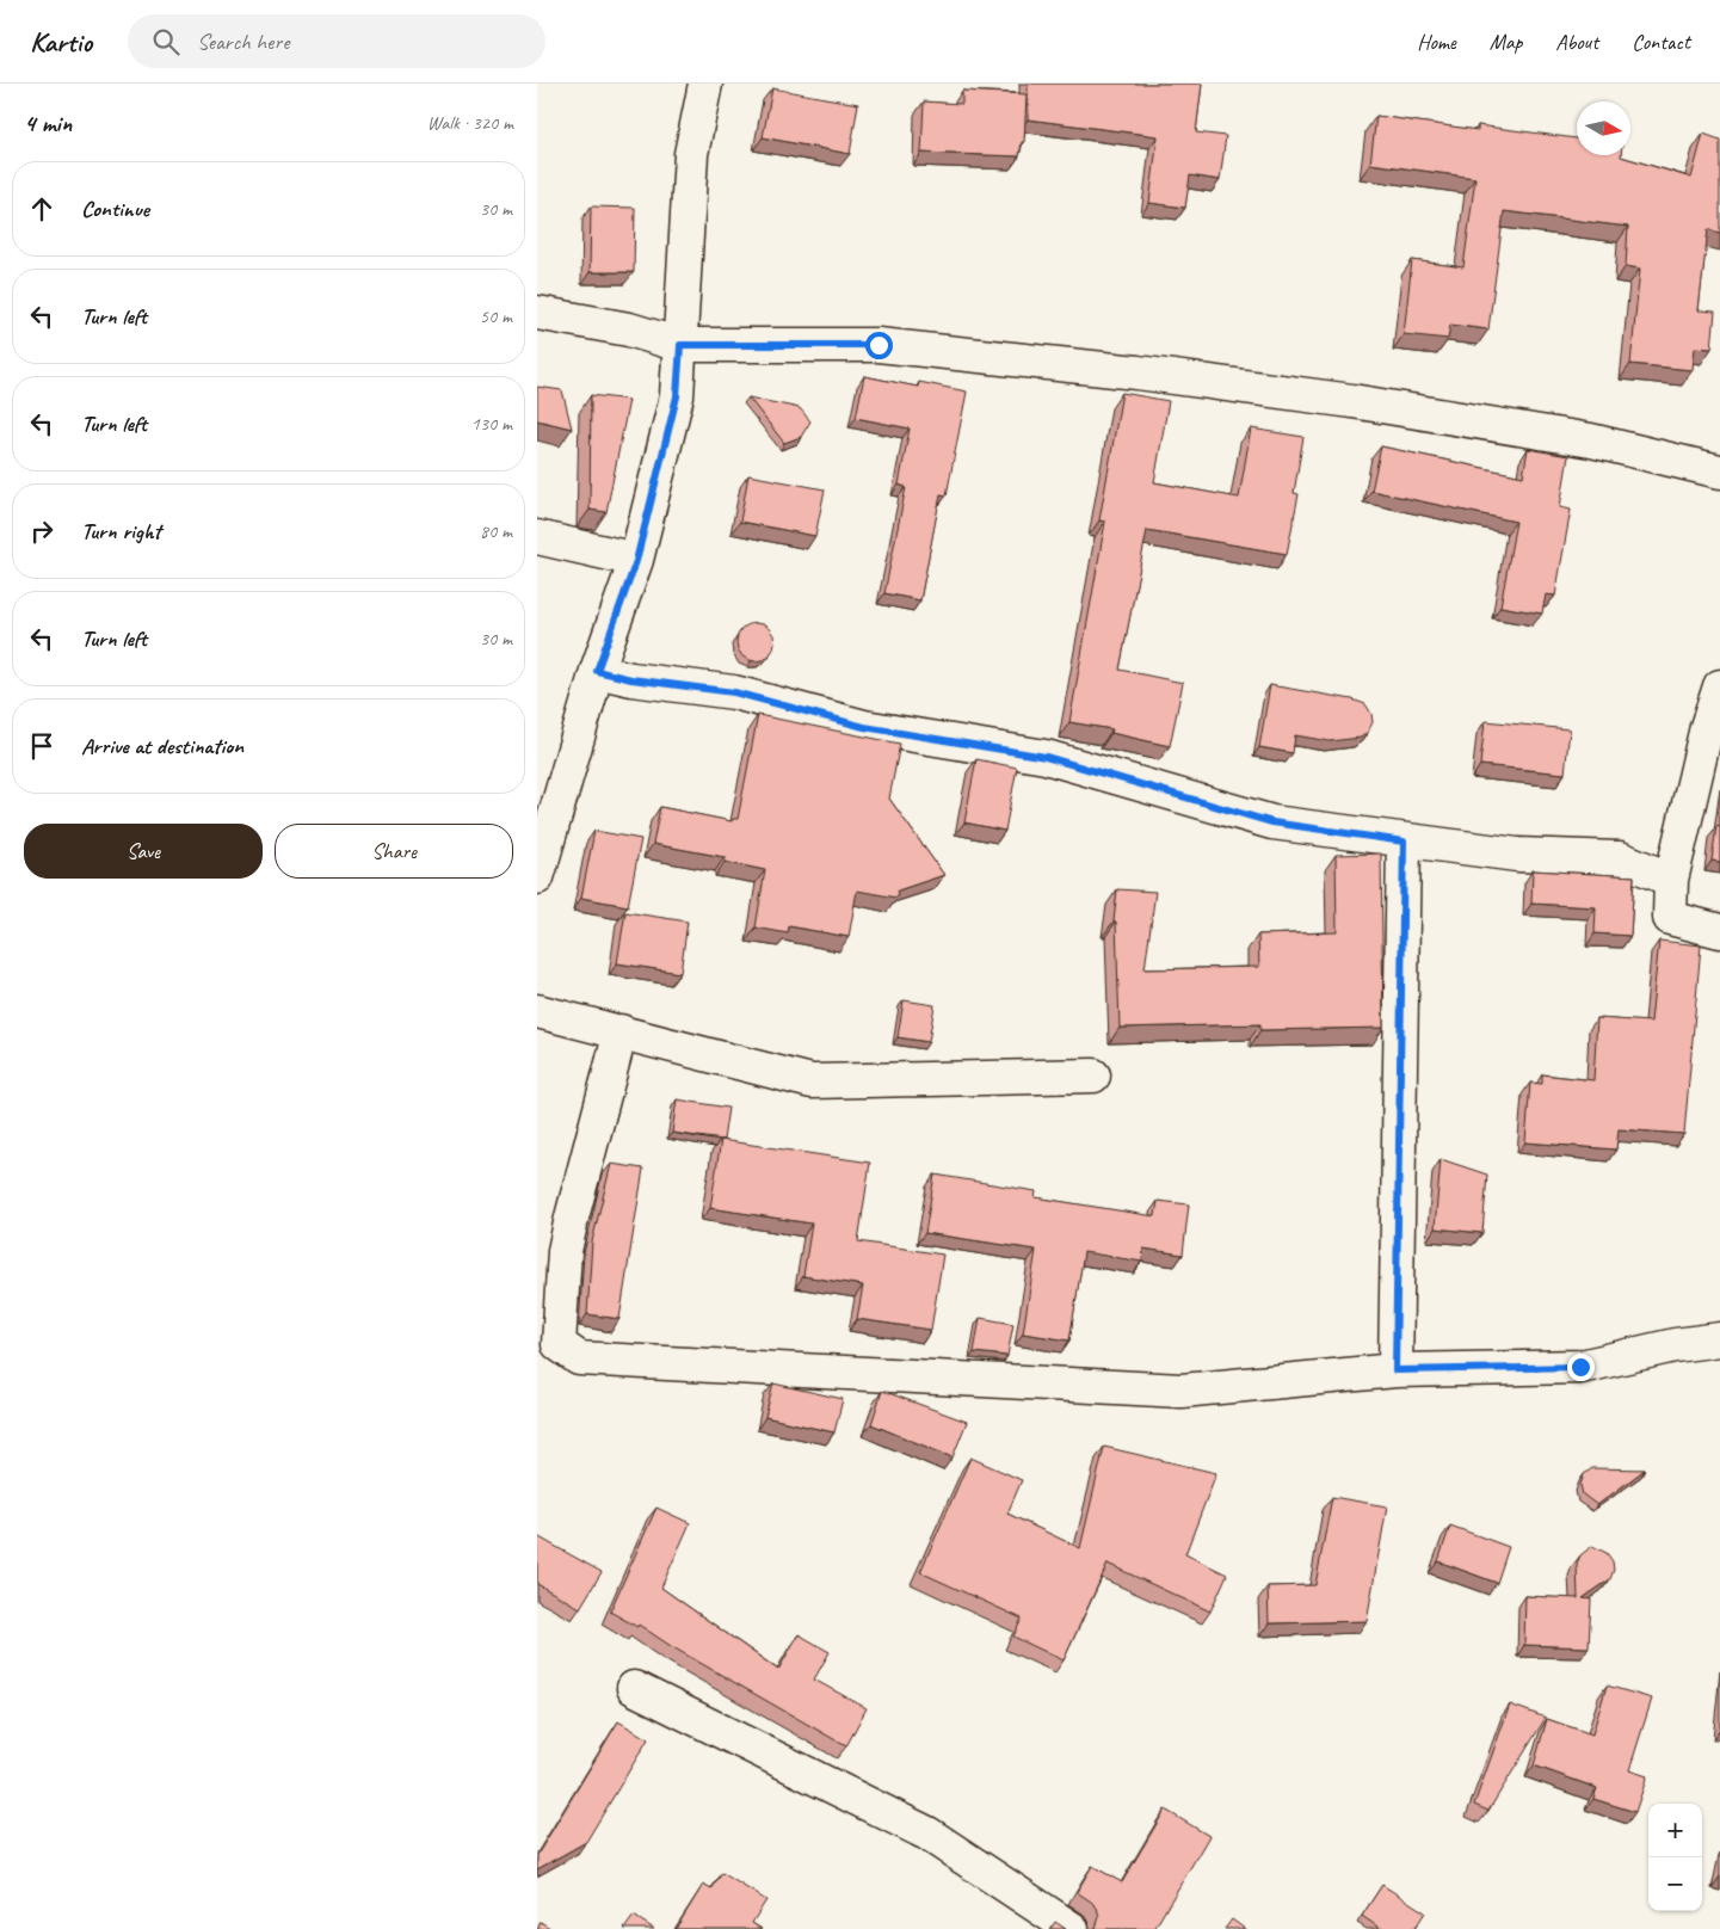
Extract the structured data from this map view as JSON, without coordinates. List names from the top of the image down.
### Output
{
  "north": "right",
  "page": {
    "header": "Kartio",
    "search": "Search here",
    "nav": [
      "Home",
      "Map",
      "About",
      "Contact"
    ],
    "heading": ["4 min", "Walk · 320 m"],
    "list": [
      ["Continue", "30 m"],
      ["Turn left", "50 m"],
      ["Turn left", "130 m"],
      ["Turn right", "80 m"],
      ["Turn left", "30 m"],
      "Arrive at destination"
    ],
    "buttons": ["Save", "Share"],
    "map_buttons": ["+", "−"]
  }
}
